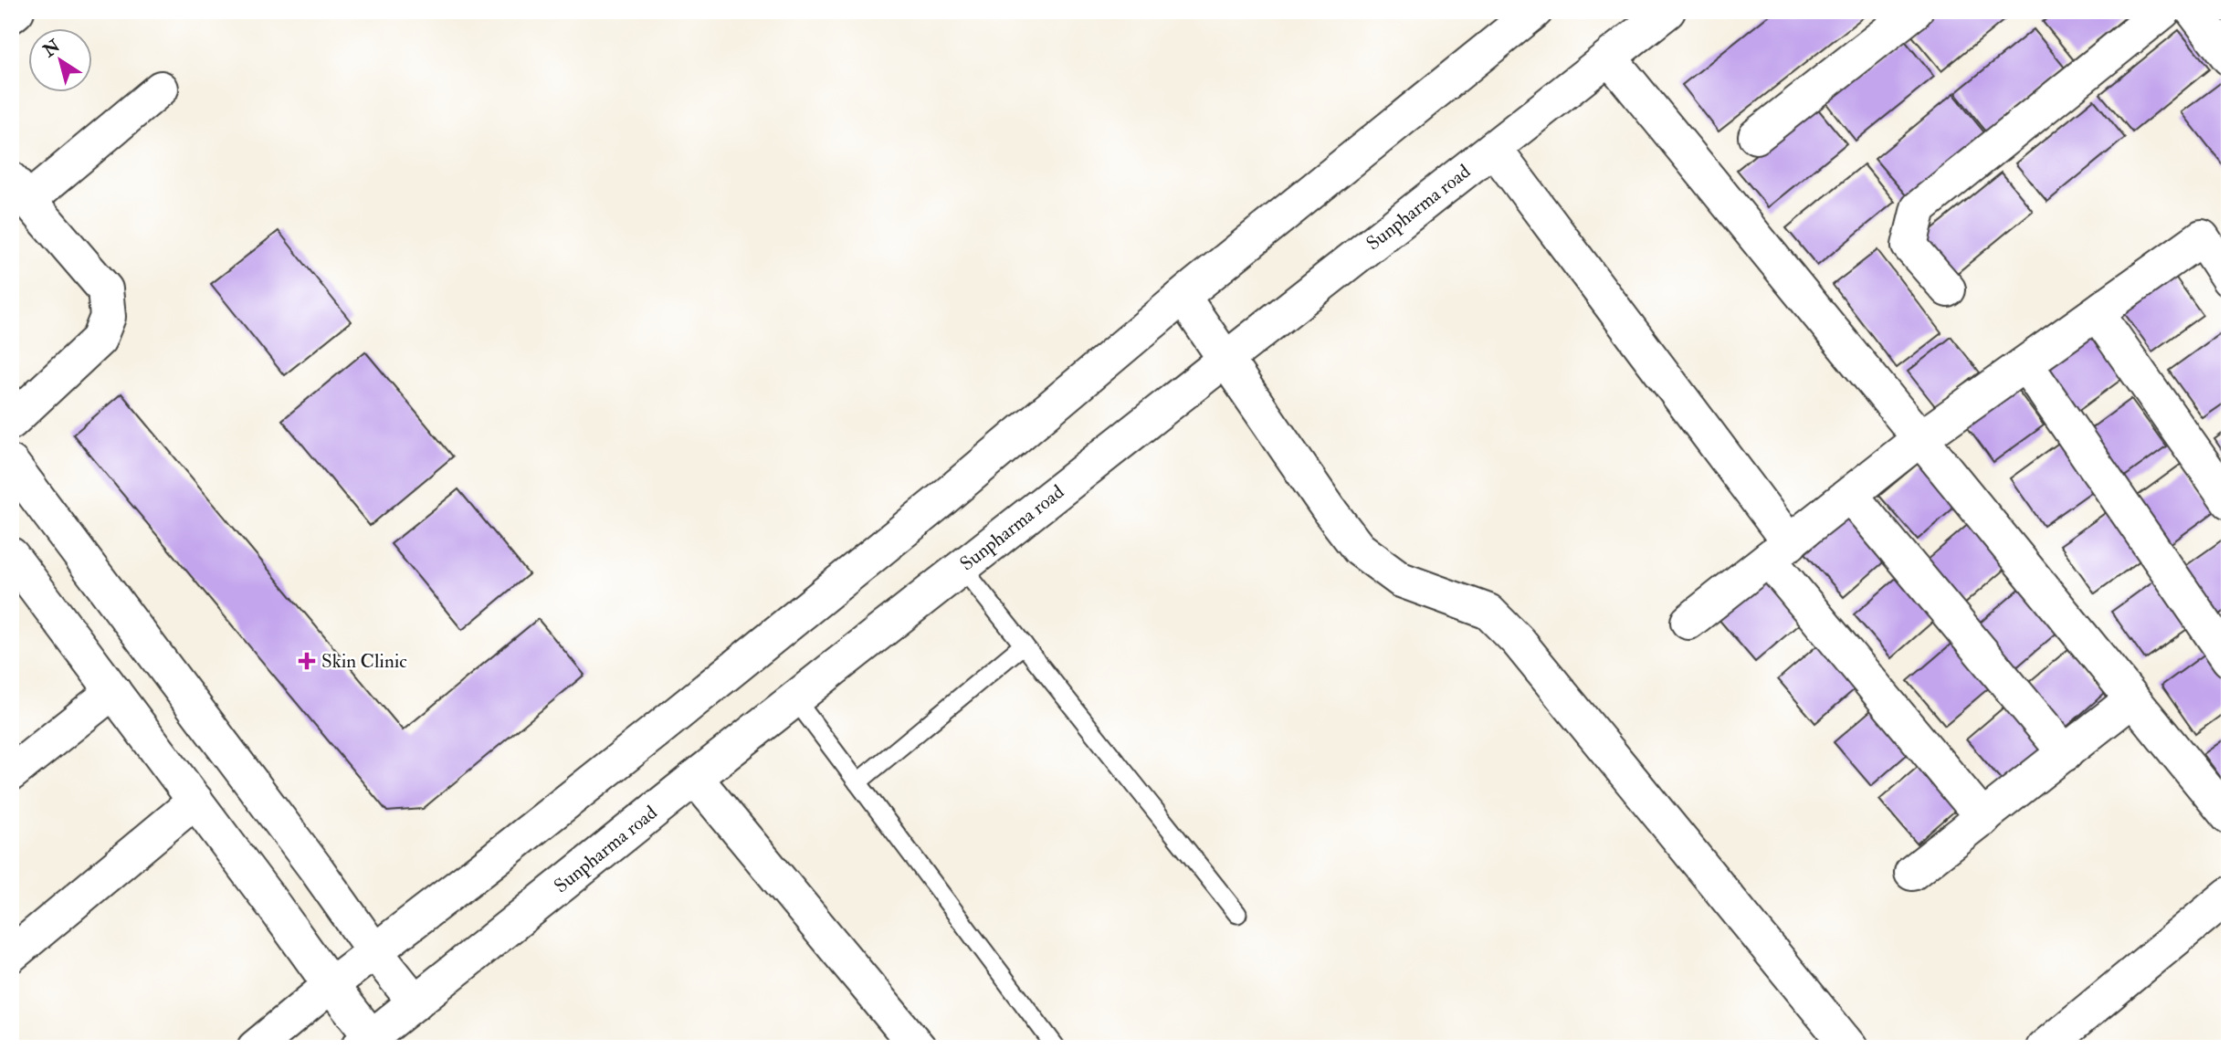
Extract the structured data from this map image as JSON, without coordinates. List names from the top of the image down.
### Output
{
  "streets": {
    "street": ["Sunpharma road"]
  },
  "places": {
    "health": ["Skin Clinic"]
  },
  "north": "top left"
}
